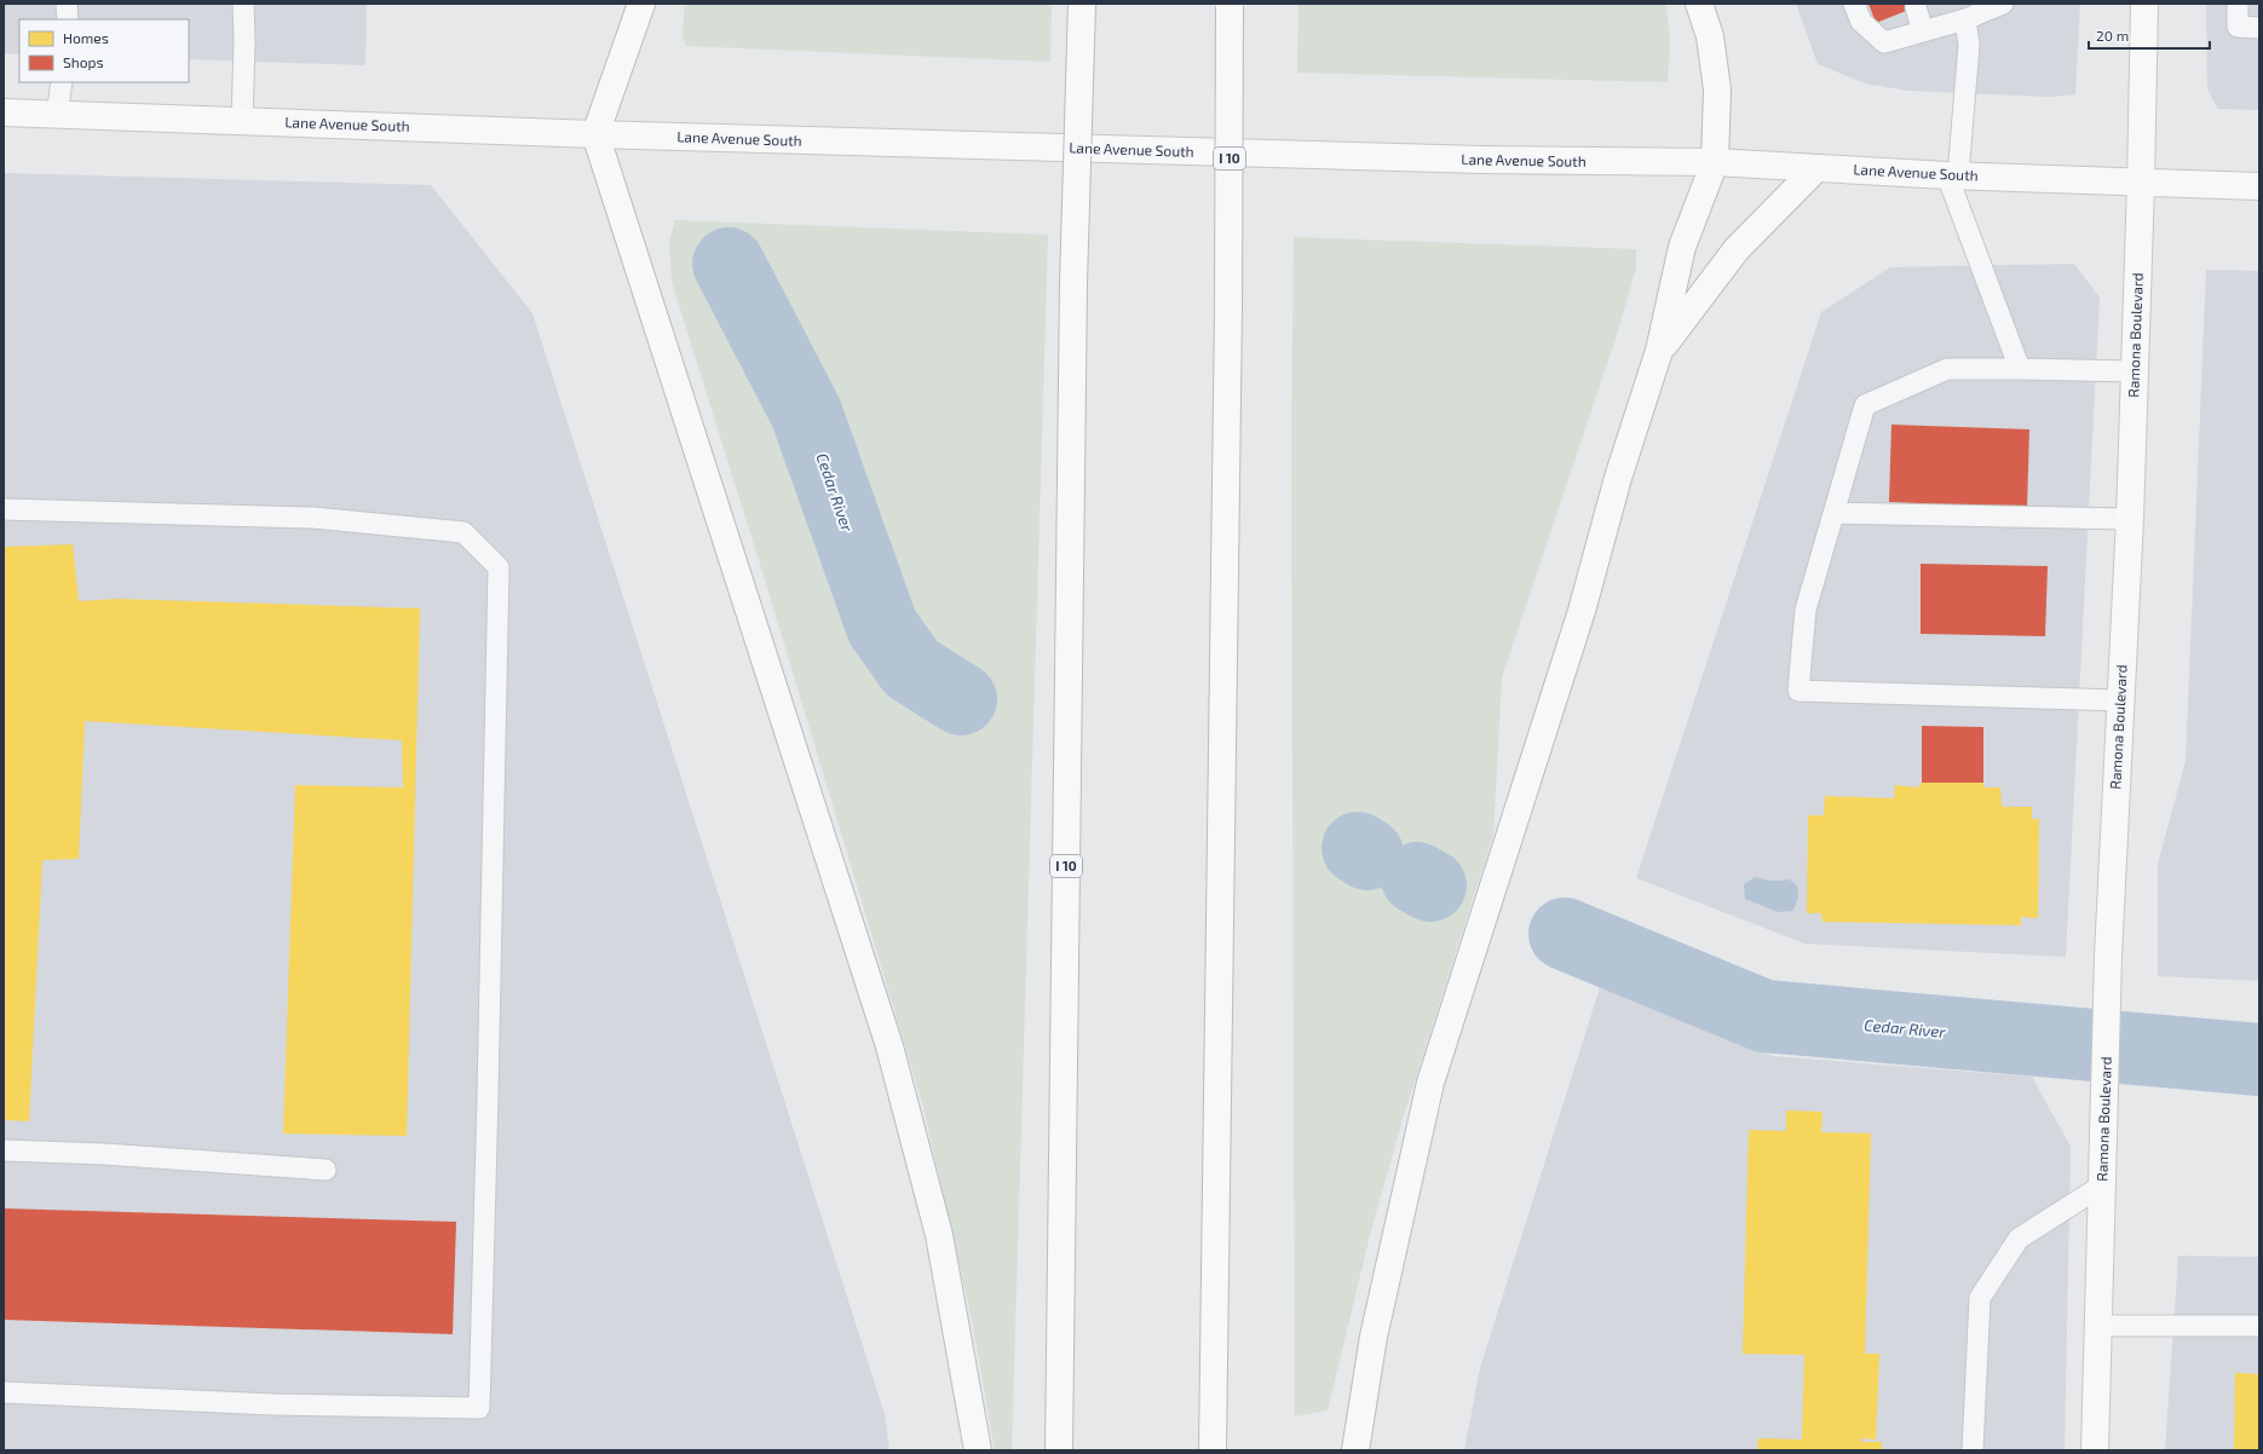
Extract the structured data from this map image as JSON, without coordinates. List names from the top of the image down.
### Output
{
  "streets": {
    "main road": ["Lane Avenue South", "I 10", "Ramona Boulevard"]
  },
  "crossings": [
    ["Lane Avenue South", "Ramona Boulevard"]
  ],
  "water": ["Cedar River"],
  "legend": ["Homes", "Shops"],
  "scale_bar": "20 m"
}
